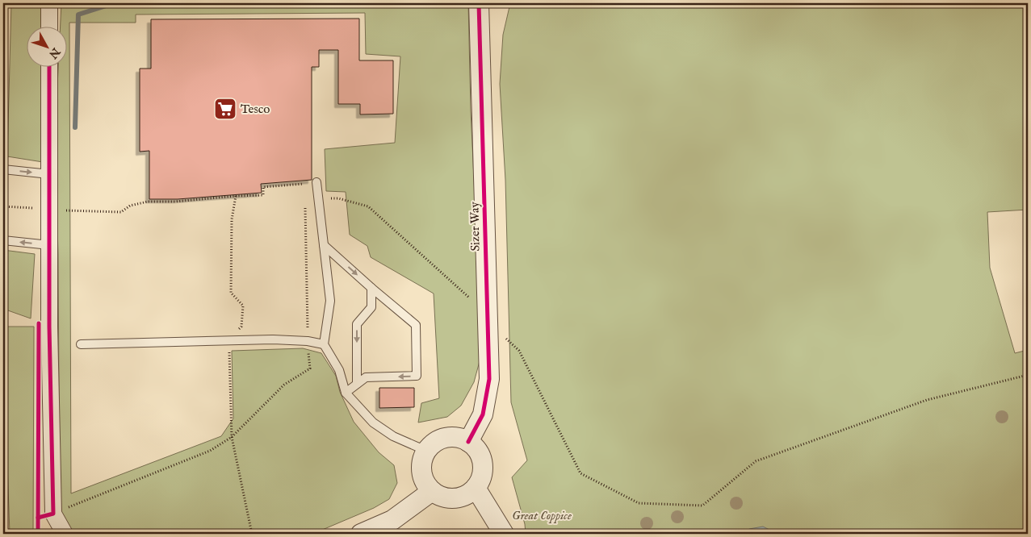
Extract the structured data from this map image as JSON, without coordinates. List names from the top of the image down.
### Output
{
  "streets": {
    "street": ["Sizer Way"]
  },
  "parks": ["Great Coppice"],
  "places": {
    "supermarket": ["Tesco"]
  },
  "north": "bottom right"
}
